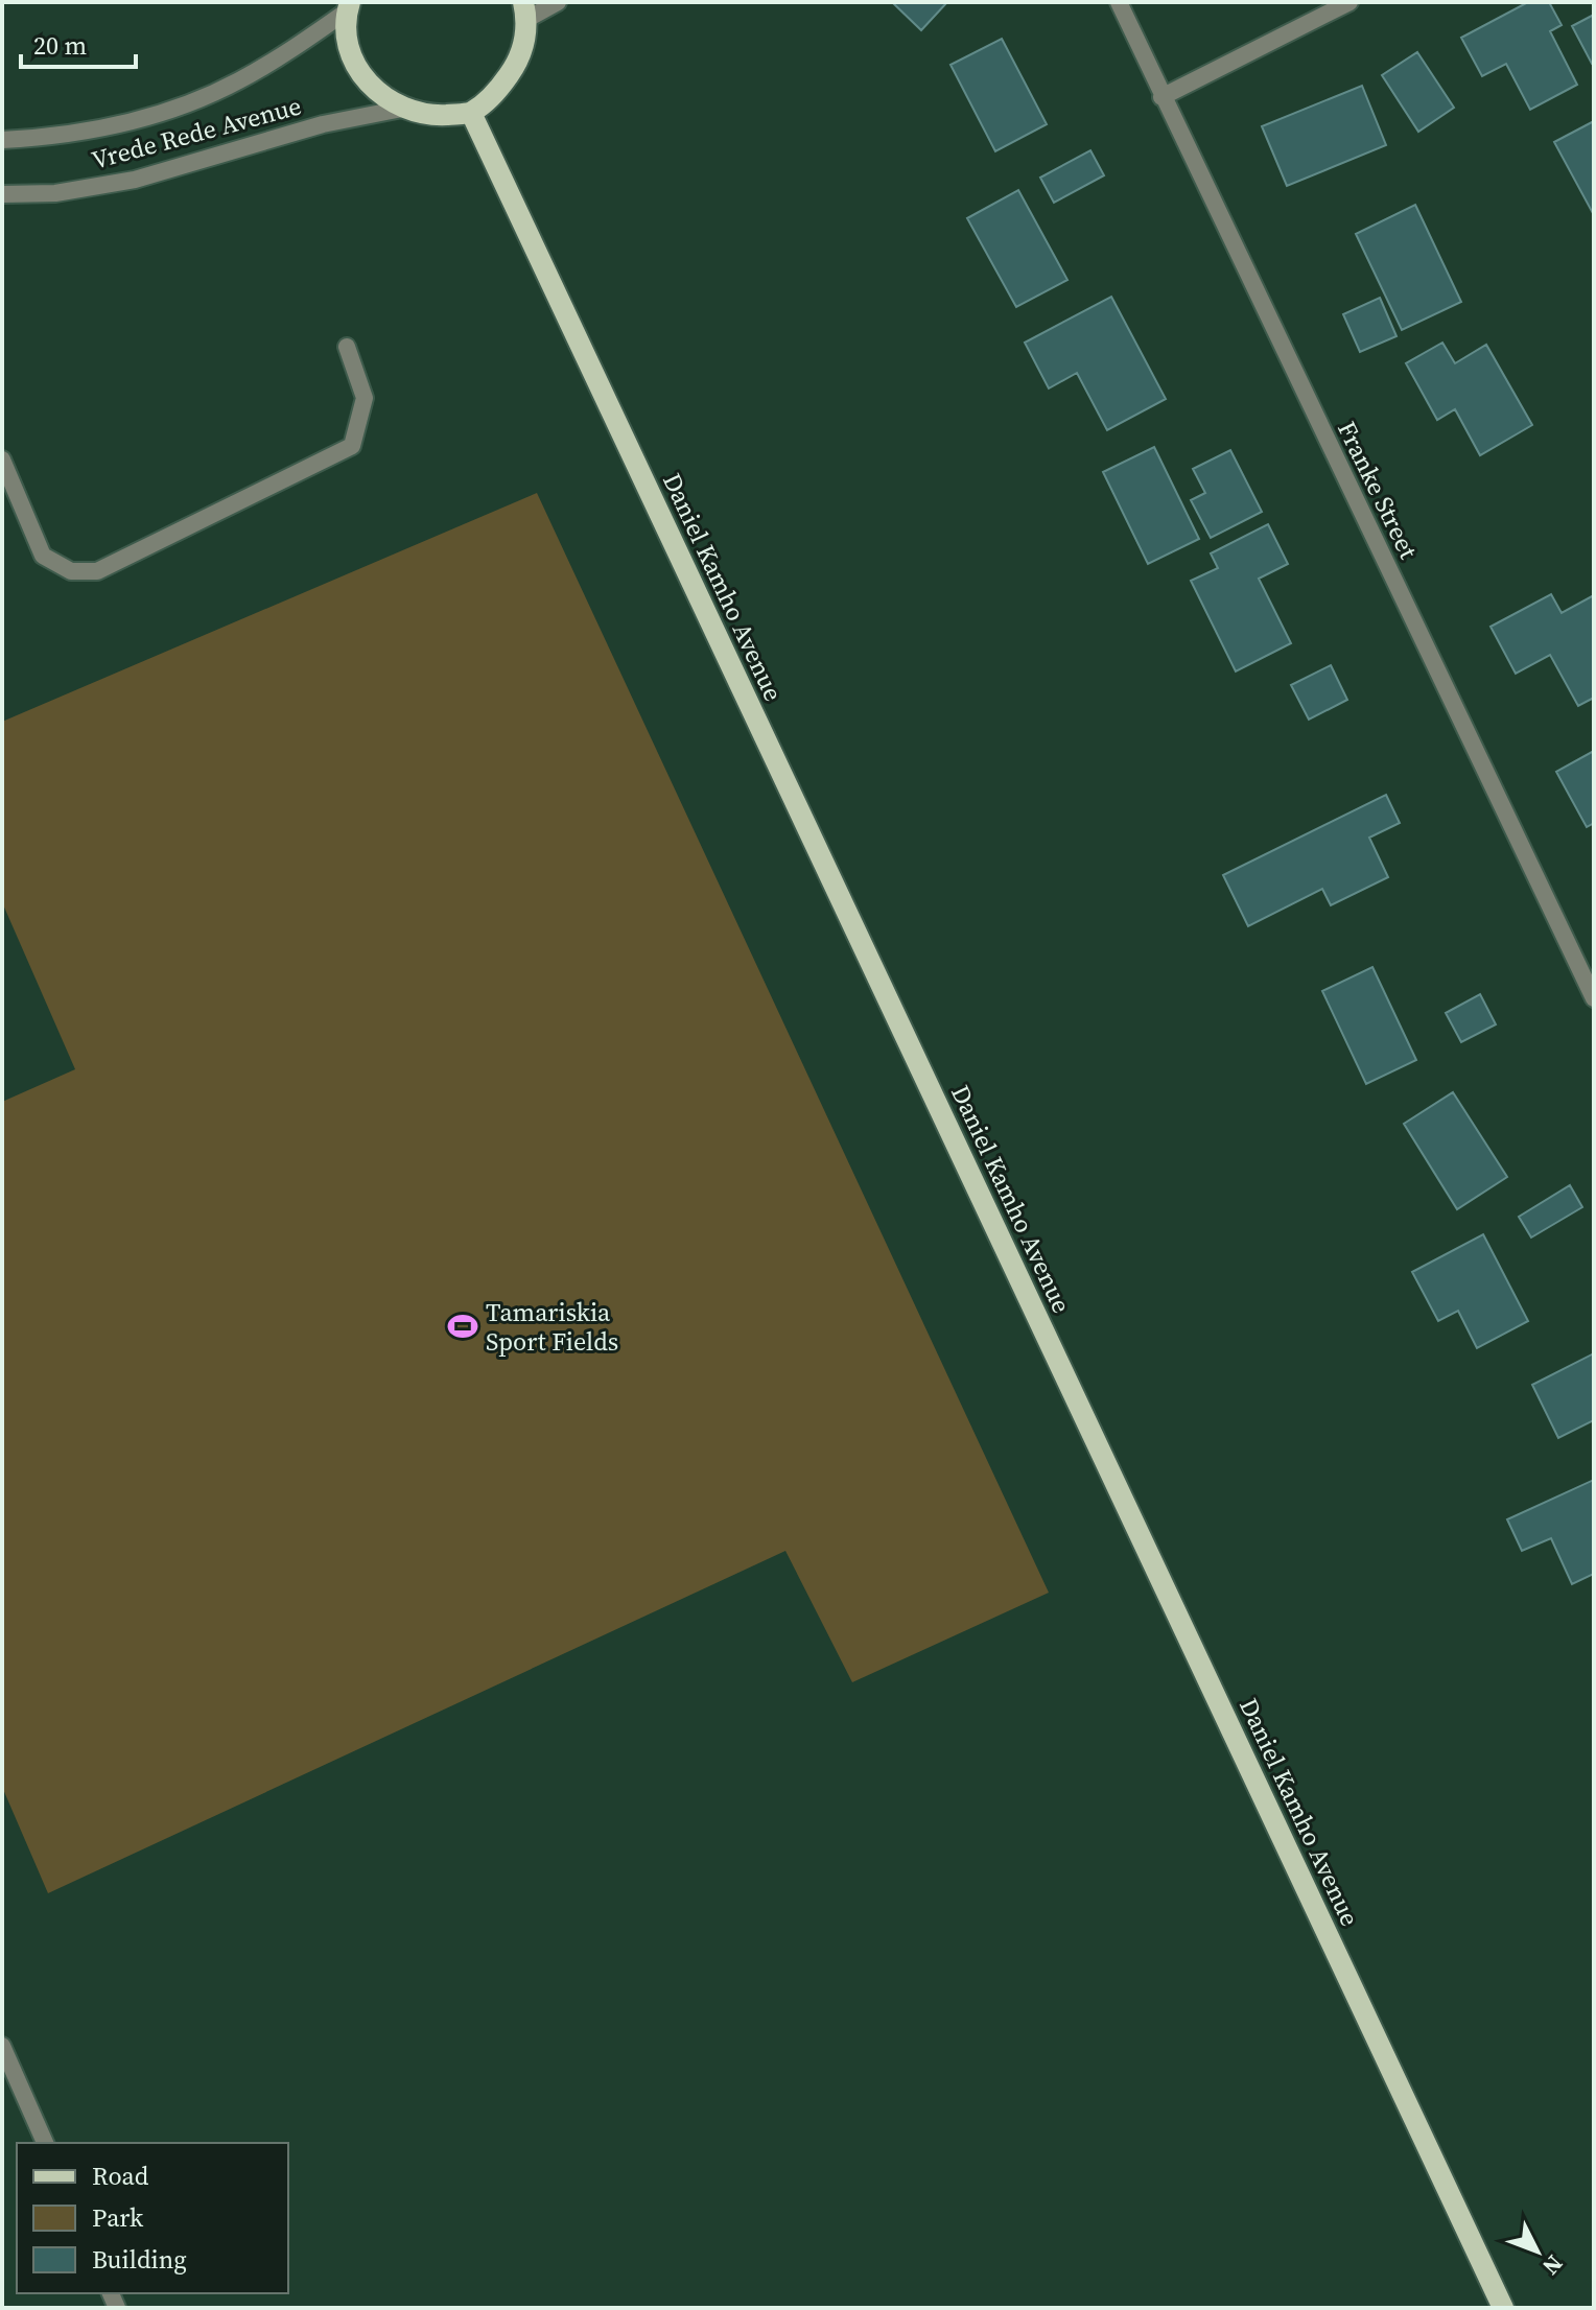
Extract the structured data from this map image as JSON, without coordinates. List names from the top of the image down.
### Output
{
  "streets": {
    "main road": ["Daniel Kamho Avenue"],
    "street": ["Vrede Rede Avenue", "Franke Street"]
  },
  "places": {
    "sports": ["Tamariskia Sport Fields"]
  },
  "legend": ["Road", "Park", "Building"],
  "scale_bar": "20 m",
  "north": "bottom right"
}
